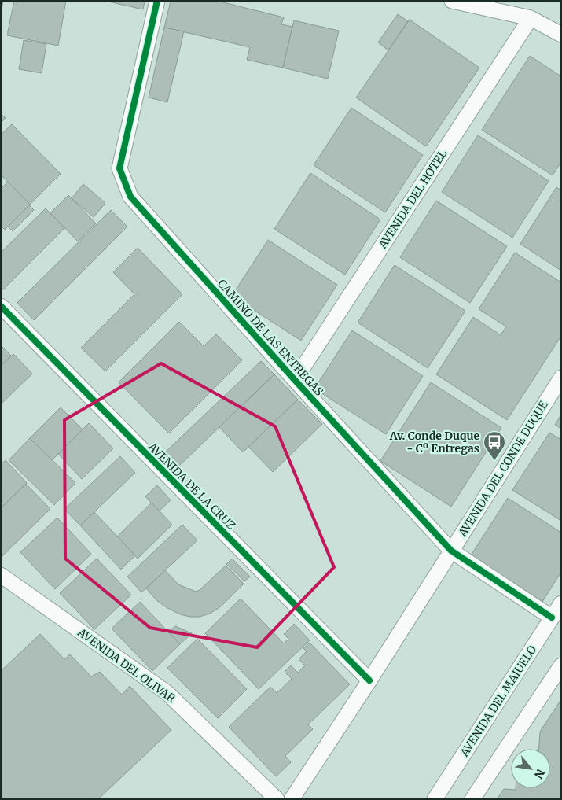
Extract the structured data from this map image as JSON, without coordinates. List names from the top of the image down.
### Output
{
  "streets": {
    "street": [
      "AVENIDA DEL HOTEL",
      "CAMINO DE LAS ENTREGAS",
      "AVENIDA DEL CONDE DUQUE",
      "AVENIDA DE LA CRUZ",
      "AVENIDA DEL OLIVAR",
      "AVENIDA DEL MAJUELO"
    ]
  },
  "crossings": [
    ["AVENIDA DEL HOTEL", "CAMINO DE LAS ENTREGAS"],
    ["CAMINO DE LAS ENTREGAS", "AVENIDA DEL CONDE DUQUE"],
    ["CAMINO DE LAS ENTREGAS", "AVENIDA DEL MAJUELO"],
    ["AVENIDA DEL CONDE DUQUE", "AVENIDA DE LA CRUZ"]
  ],
  "places": {
    "bus stop": ["Av. Conde Duque - Cº Entregas"]
  },
  "north": "bottom right"
}
